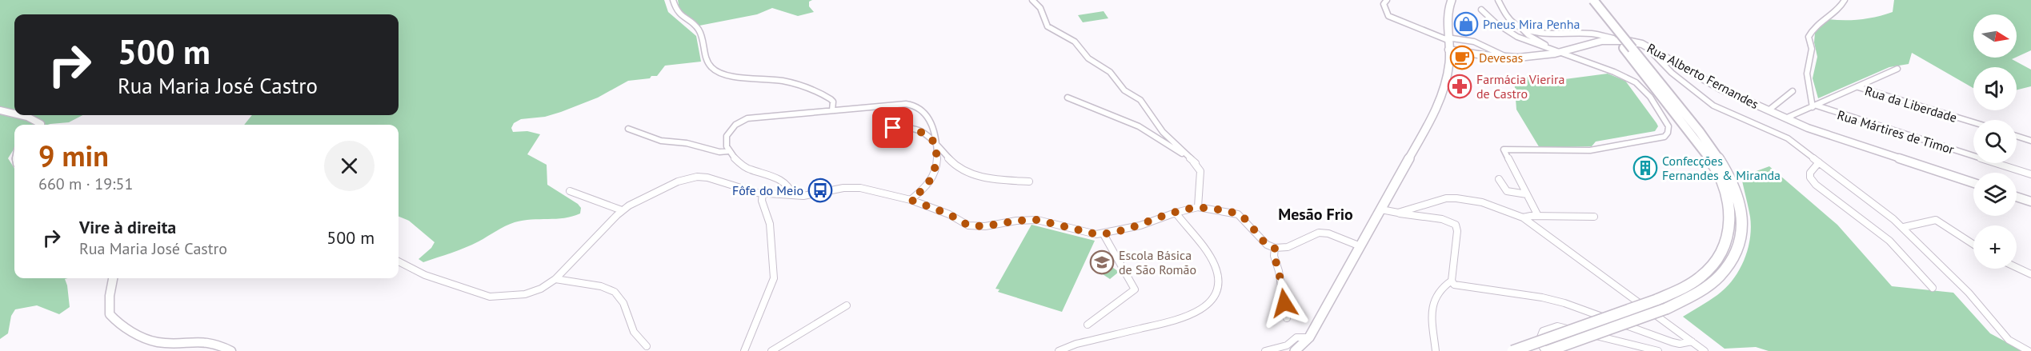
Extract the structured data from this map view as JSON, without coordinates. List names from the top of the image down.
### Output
{
  "streets": {
    "main road": ["Rua Alberto Fernandes"],
    "street": ["Rua da Liberdade", "Rua Mártires de Timor"]
  },
  "districts": ["Mesão Frio"],
  "places": {
    "shop": ["Pneus Mira Penha"],
    "cafe": ["Devesas"],
    "pharmacy": ["Farmácia Vierira de Castro"],
    "building": ["Confecções Fernandes & Miranda"],
    "bus stop": ["Fôfe do Meio"],
    "school or university": ["Escola Básica de São Romão"]
  },
  "north": "right",
  "page": {
    "map_buttons": "+",
    "turn": ["500 m", "Rua Maria José Castro"],
    "heading": ["9 min", "660 m · 19:51"],
    "list": [
      {
        "name": "Vire à direita",
        "note": "Rua Maria José Castro",
        "value": "500 m"
      }
    ]
  }
}
